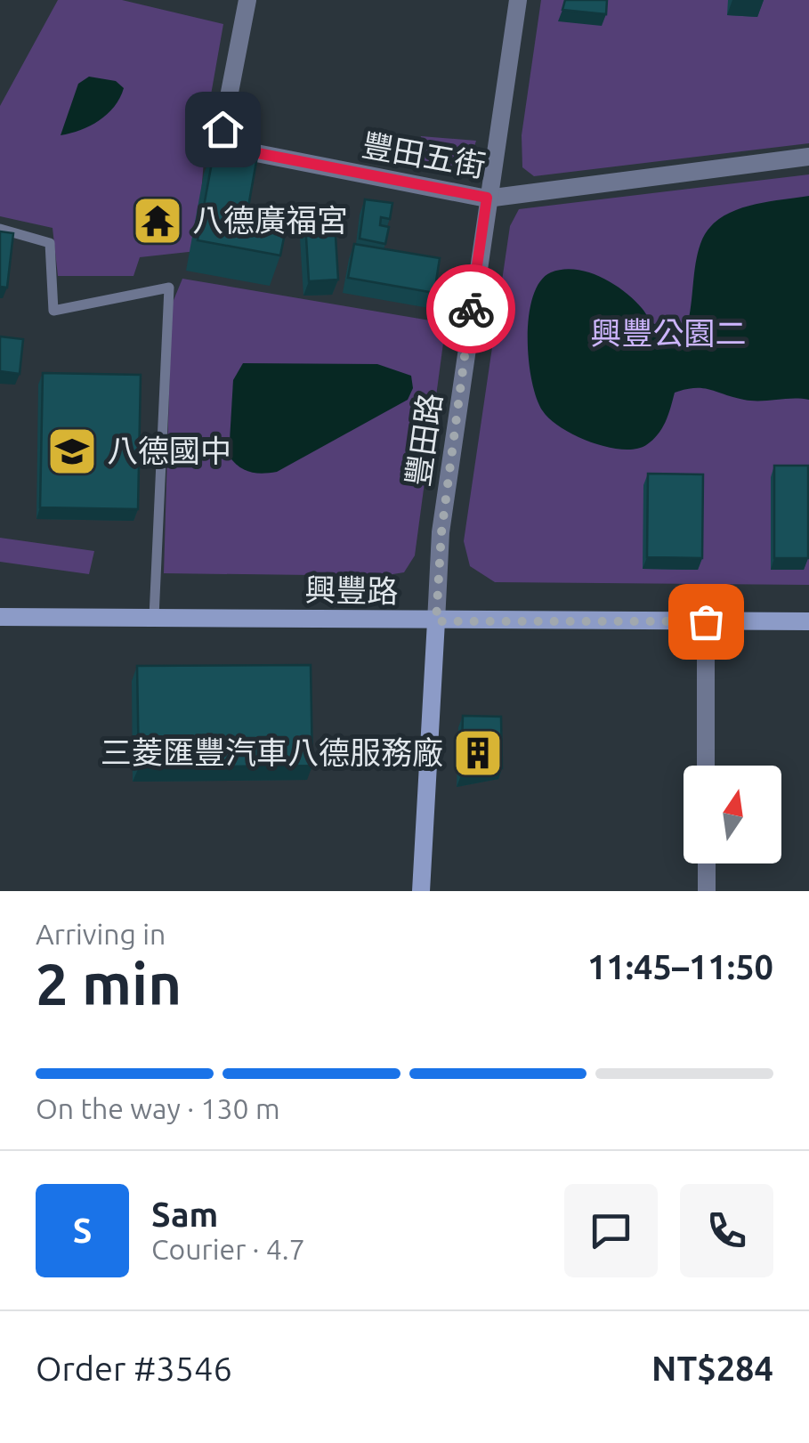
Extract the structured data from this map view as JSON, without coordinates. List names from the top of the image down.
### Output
{
  "streets": {
    "main road": ["豐田路", "興豐路"],
    "street": ["豐田五街"]
  },
  "crossings": [
    ["豐田五街", "豐田路"],
    ["豐田路", "興豐路"]
  ],
  "parks": ["興豐公園二"],
  "places": {
    "temple": ["八德廣福宮"],
    "school or university": ["八德國中"],
    "building": ["三菱匯豐汽車八德服務廠"]
  },
  "north": "top",
  "page": {
    "heading": ["2 min", "Arriving in", "11:45–11:50"],
    "panel": [
      "Sam",
      "Courier · 4.7",
      "Order #3546",
      "NT$284"
    ],
    "bar": "On the way · 130 m",
    "round": "S"
  }
}
